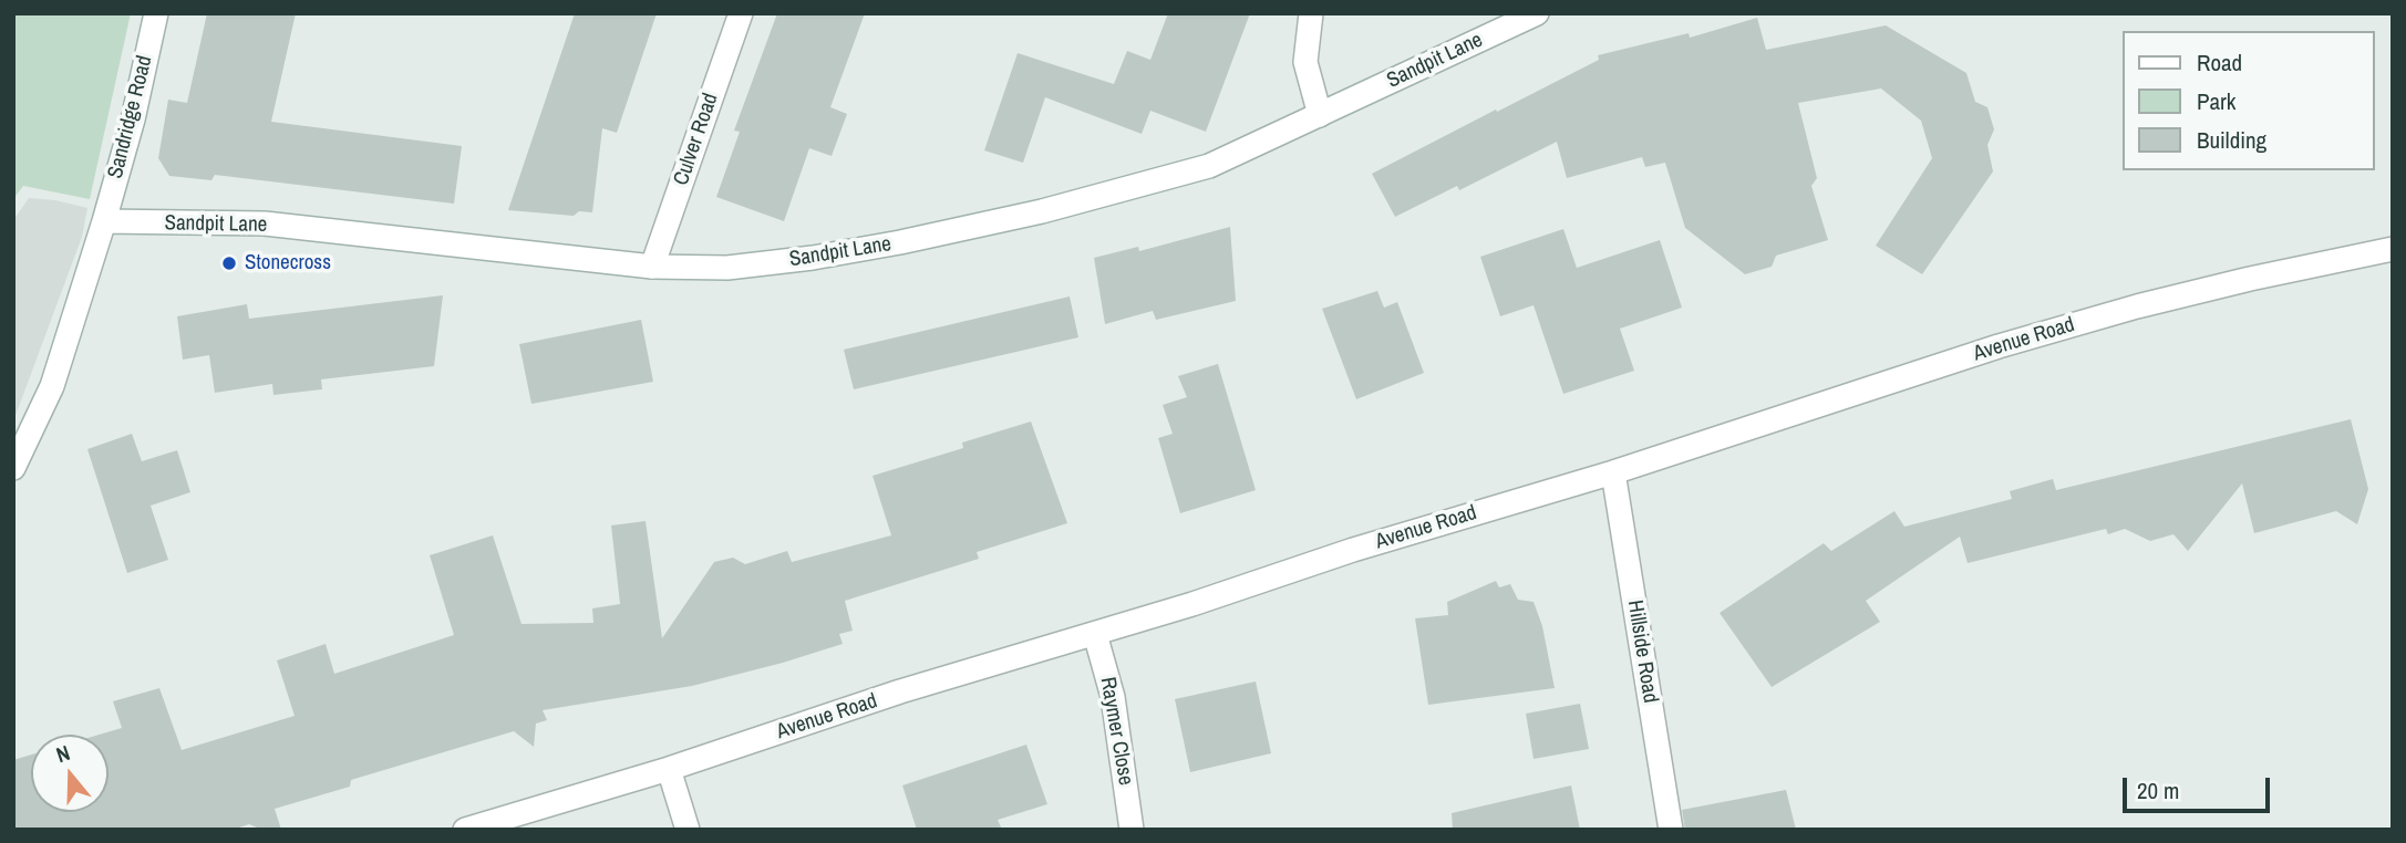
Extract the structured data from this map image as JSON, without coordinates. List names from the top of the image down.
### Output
{
  "streets": {
    "street": [
      "Sandpit Lane",
      "Sandridge Road",
      "Culver Road",
      "Avenue Road",
      "Hillside Road",
      "Raymer Close"
    ]
  },
  "crossings": [
    ["Sandpit Lane", "Sandridge Road"],
    ["Sandpit Lane", "Culver Road"],
    ["Avenue Road", "Hillside Road"],
    ["Avenue Road", "Raymer Close"]
  ],
  "places": ["Stonecross"],
  "legend": ["Road", "Park", "Building"],
  "scale_bar": "20 m",
  "north": "top"
}
